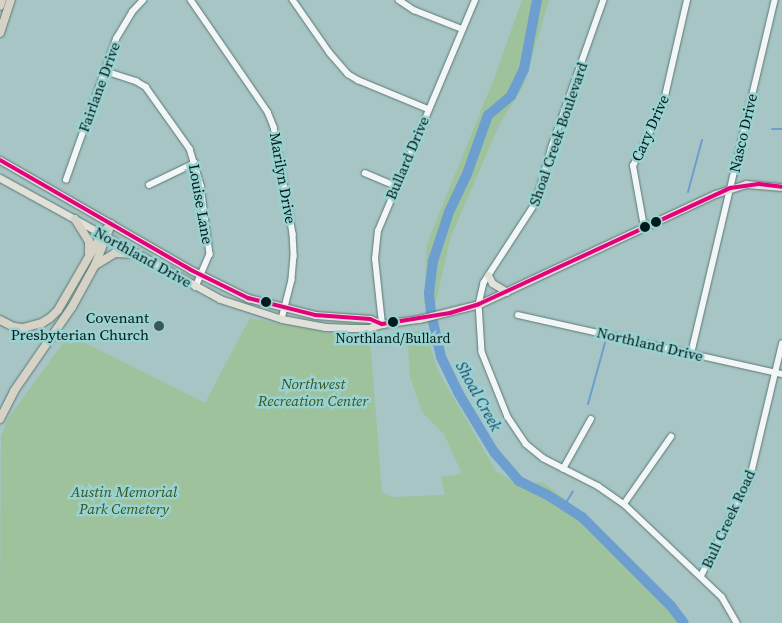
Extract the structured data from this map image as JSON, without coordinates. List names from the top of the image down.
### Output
{
  "streets": {
    "main road": ["Northland Drive"],
    "street": [
      "Fairlane Drive",
      "Cary Drive",
      "Nasco Drive",
      "Shoal Creek Boulevard",
      "Bullard Drive",
      "Marilyn Drive",
      "Louise Lane",
      "Bull Creek Road"
    ]
  },
  "crossings": [
    ["Fairlane Drive", "Louise Lane"],
    ["Cary Drive", "Northland Drive"],
    ["Nasco Drive", "Northland Drive"],
    ["Shoal Creek Boulevard", "Northland Drive"],
    ["Shoal Creek Boulevard", "Bull Creek Road"],
    ["Bullard Drive", "Northland Drive"],
    ["Marilyn Drive", "Northland Drive"],
    ["Louise Lane", "Northland Drive"],
    ["Northland Drive", "Bull Creek Road"]
  ],
  "water": ["Shoal Creek"],
  "parks": ["Northwest Recreation Center", "Austin Memorial Park Cemetery"],
  "places": ["Northland/Bullard", "Covenant Presbyterian Church"]
}
